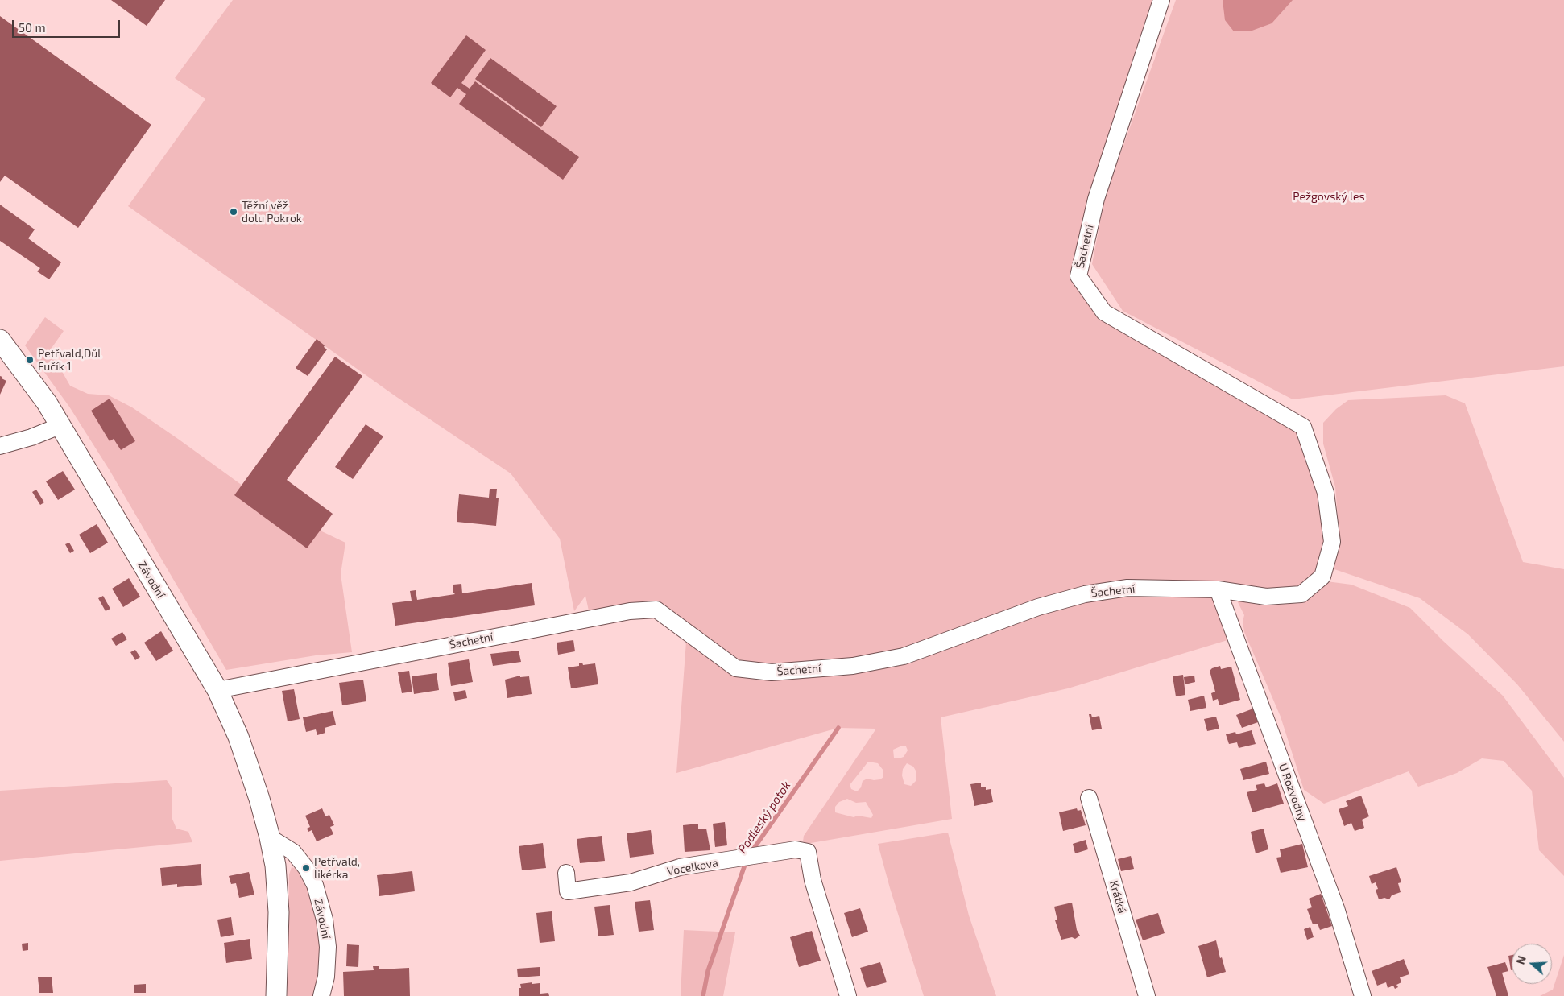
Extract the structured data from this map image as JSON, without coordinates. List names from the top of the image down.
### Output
{
  "streets": {
    "street": [
      "Šachetní",
      "Závodní",
      "U Rozvodny",
      "Vocelkova",
      "Krátká"
    ]
  },
  "crossings": [
    ["Šachetní", "Závodní"],
    ["Šachetní", "U Rozvodny"]
  ],
  "water": ["Podleský potok"],
  "parks": ["Pežgovský les"],
  "places": ["Těžní věž dolu Pokrok", "Petřvald,Důl Fučík 1", "Petřvald, likérka"],
  "scale_bar": "50 m",
  "north": "left"
}
